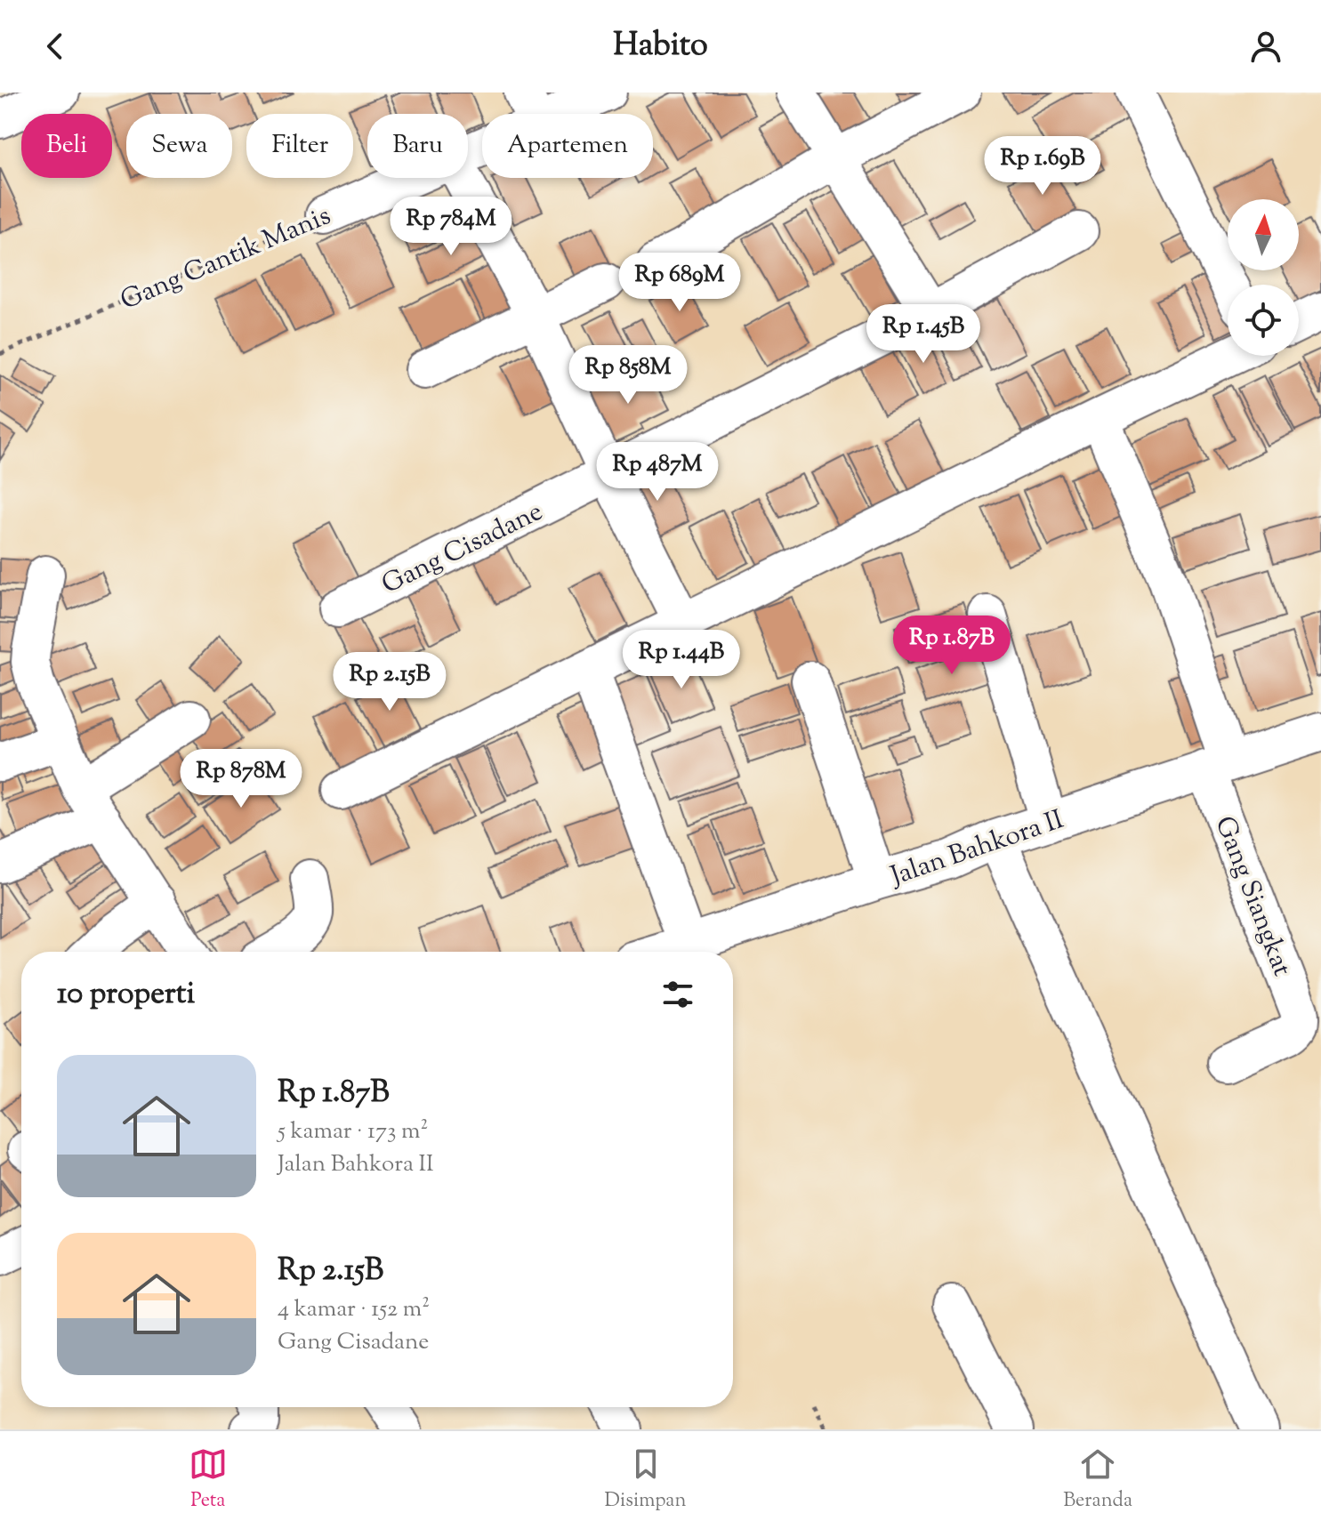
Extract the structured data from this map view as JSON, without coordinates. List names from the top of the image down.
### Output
{
  "streets": {
    "street": [
      "Gang Cantik Manis",
      "Gang Cisadane",
      "Jalan Bahkora II",
      "Gang Siangkat"
    ]
  },
  "crossings": [
    ["Jalan Bahkora II", "Gang Siangkat"]
  ],
  "north": "top",
  "page": {
    "header": "Habito",
    "chip": [
      "Beli",
      "Sewa",
      "Filter",
      "Baru",
      "Apartemen"
    ],
    "price": [
      "Rp 1.69B",
      "Rp 784M",
      "Rp 689M",
      "Rp 1.45B",
      "Rp 858M",
      "Rp 487M",
      "Rp 1.87B",
      "Rp 1.44B",
      "Rp 2.15B",
      "Rp 878M"
    ],
    "heading": "10 properti",
    "list": [
      {
        "name": "Rp 1.87B",
        "note": "5 kamar · 173 m² · Jalan Bahkora II"
      },
      {
        "name": "Rp 2.15B",
        "note": "4 kamar · 152 m² · Gang Cisadane"
      }
    ],
    "tabs": ["Peta", "Disimpan", "Beranda"]
  }
}
